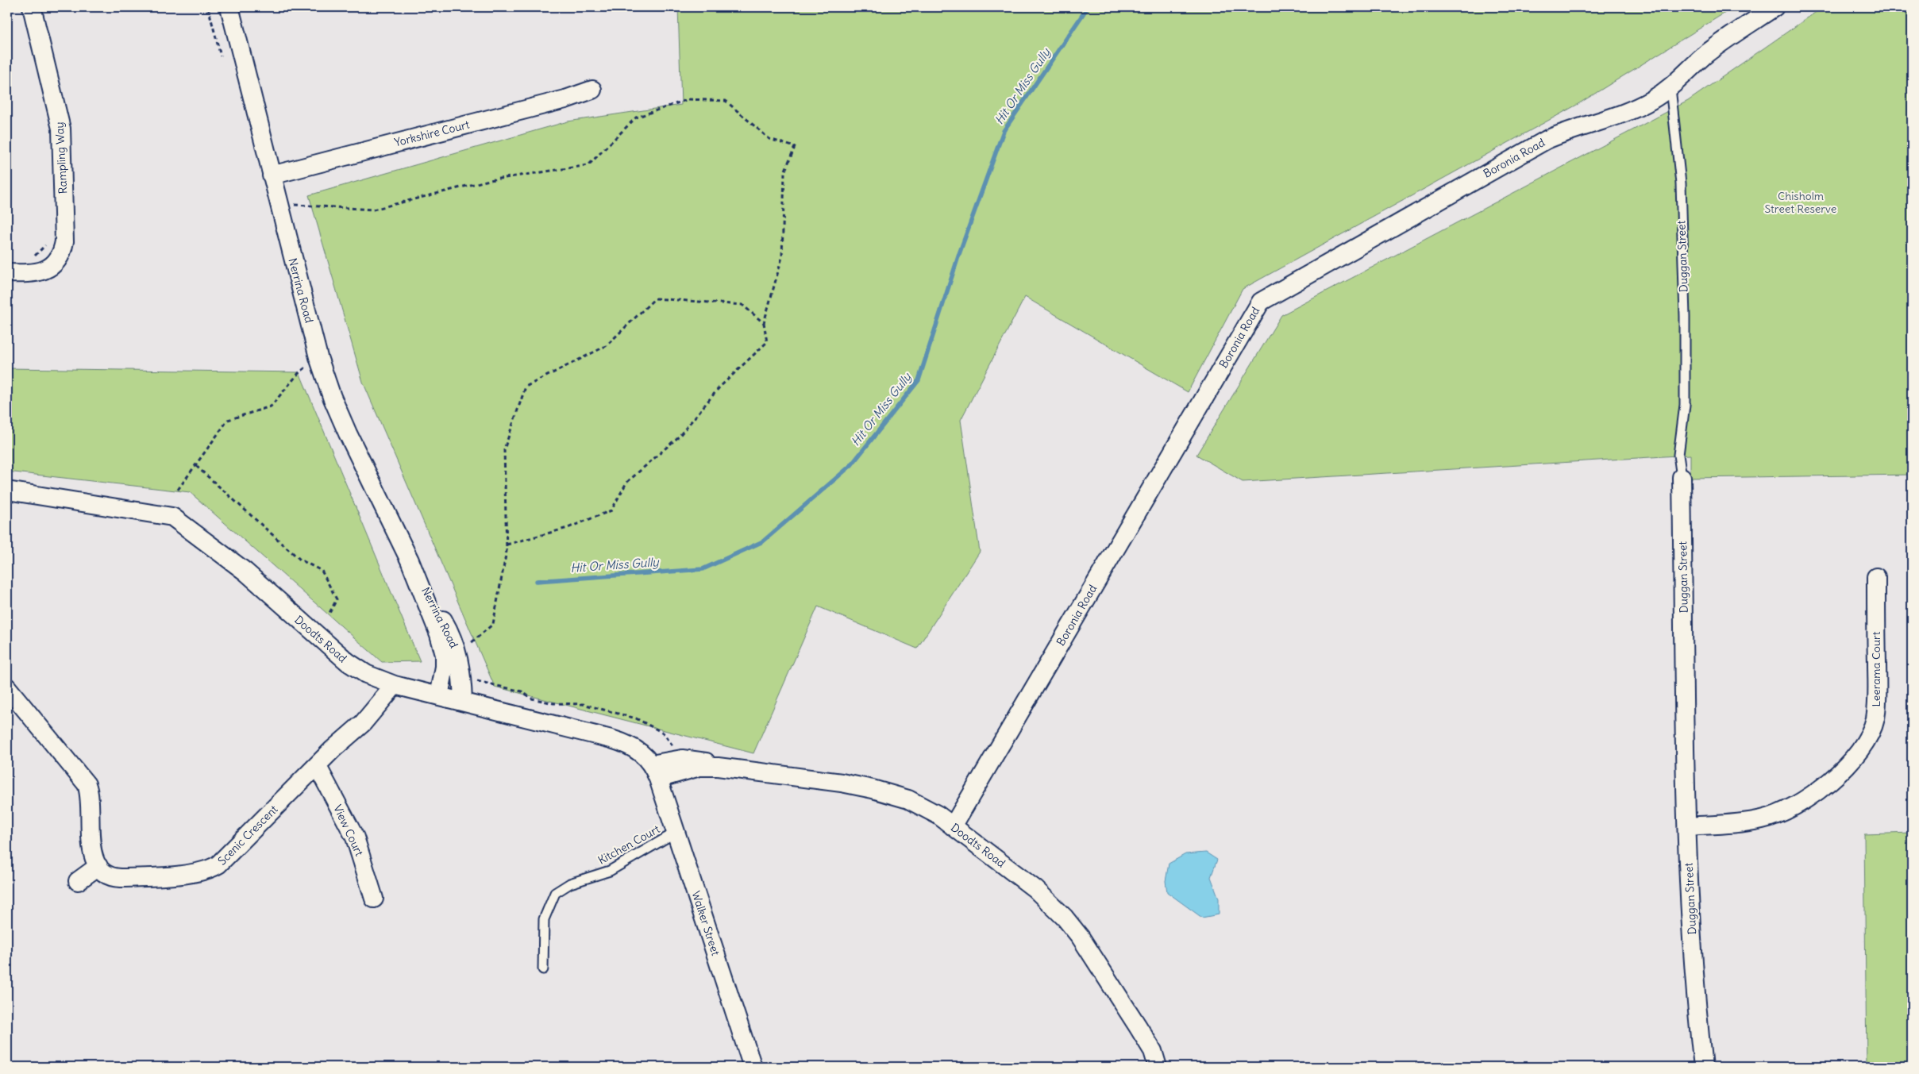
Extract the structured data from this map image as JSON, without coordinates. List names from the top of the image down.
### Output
{
  "streets": {
    "street": [
      "Yorkshire Court",
      "Rampling Way",
      "Boronia Road",
      "Duggan Street",
      "Nerrina Road",
      "Doodts Road",
      "Leerama Court",
      "View Court",
      "Scenic Crescent",
      "Walker Street"
    ],
    "lane": ["Kitchen Court"]
  },
  "crossings": [
    ["Yorkshire Court", "Nerrina Road"],
    ["Boronia Road", "Duggan Street"],
    ["Boronia Road", "Doodts Road"],
    ["Duggan Street", "Leerama Court"],
    ["Nerrina Road", "Doodts Road"],
    ["Doodts Road", "Scenic Crescent"],
    ["Doodts Road", "Walker Street"],
    ["View Court", "Scenic Crescent"],
    ["Kitchen Court", "Walker Street"]
  ],
  "water": ["Hit Or Miss Gully"],
  "parks": ["Chisholm Street Reserve"]
}
